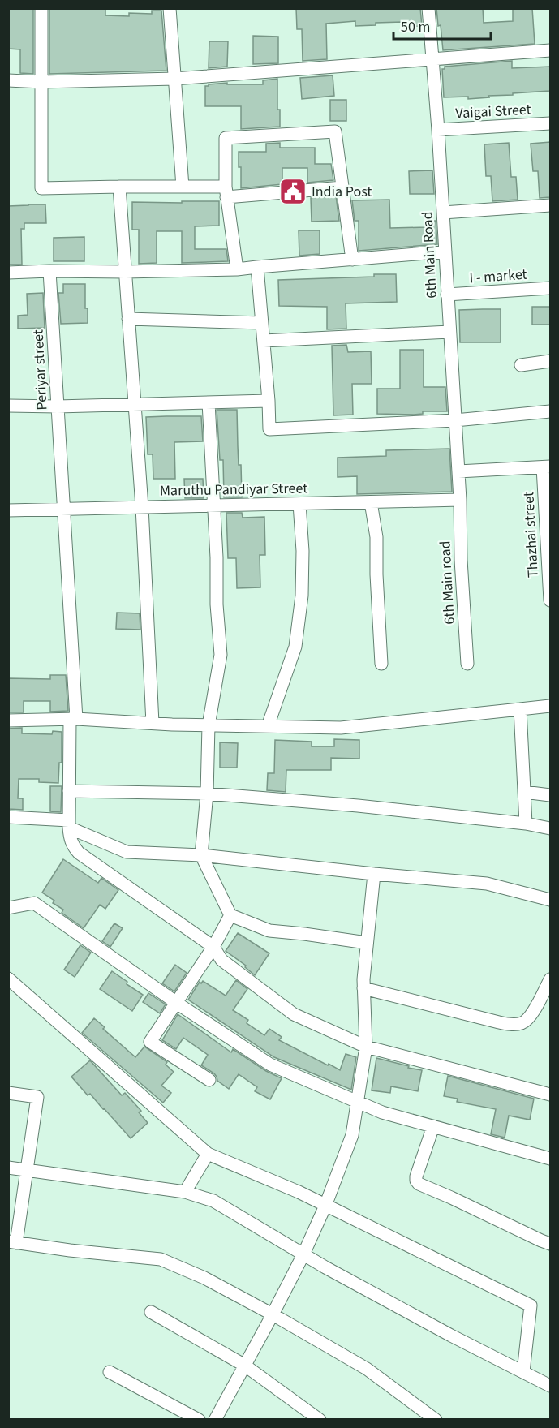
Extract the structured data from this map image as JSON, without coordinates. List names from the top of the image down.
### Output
{
  "streets": {
    "street": [
      "Vaigai Street",
      "6th Main Road",
      "I - market",
      "Periyar street",
      "Maruthu Pandiyar Street",
      "Thazhai street",
      "6th Main road"
    ]
  },
  "crossings": [
    ["Vaigai Street", "6th Main Road"],
    ["6th Main Road", "I - market"],
    ["6th Main Road", "Maruthu Pandiyar Street"],
    ["6th Main Road", "6th Main road"],
    ["Periyar street", "Maruthu Pandiyar Street"],
    ["Maruthu Pandiyar Street", "6th Main road"]
  ],
  "places": {
    "public building": ["India Post"]
  },
  "scale_bar": "50 m"
}
